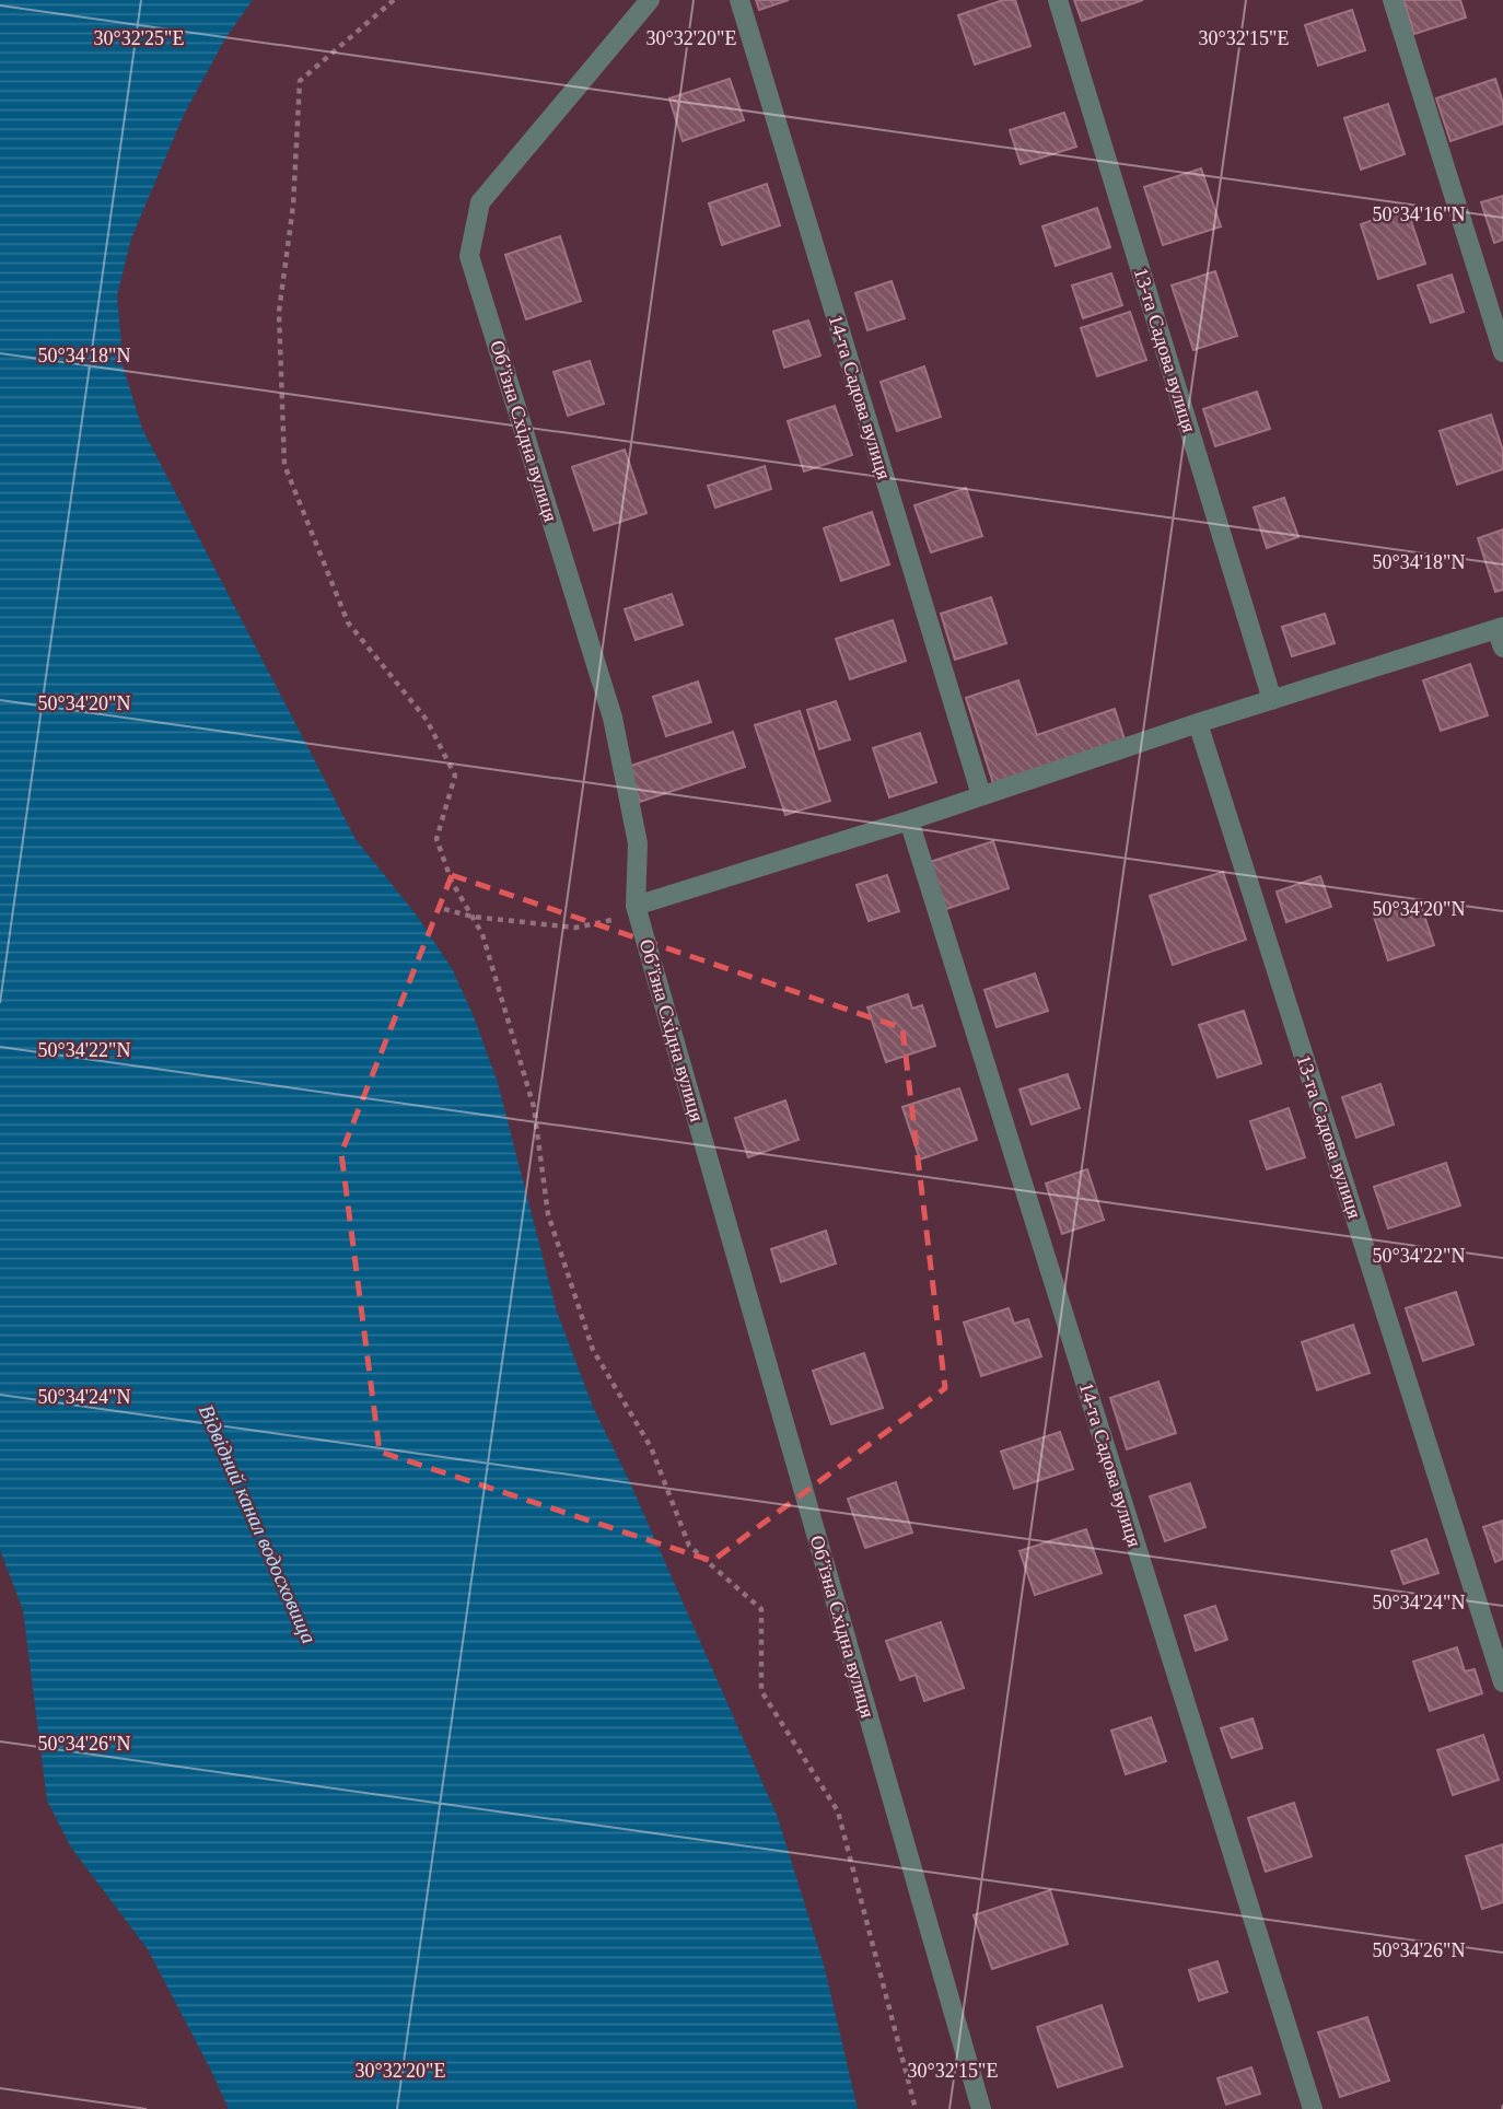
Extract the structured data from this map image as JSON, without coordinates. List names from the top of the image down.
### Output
{
  "streets": {
    "street": ["13-та Садова вулиця", "14-та Садова вулиця", "Обʼїзна Східна вулиця"]
  },
  "water": ["Відвідний канал водосховища"],
  "coordinates": [
    "30°32'25\"E",
    "30°32'20\"E",
    "30°32'15\"E",
    "50°34'16\"N",
    "50°34'18\"N",
    "50°34'20\"N",
    "50°34'22\"N",
    "50°34'24\"N",
    "50°34'26\"N"
  ]
}
